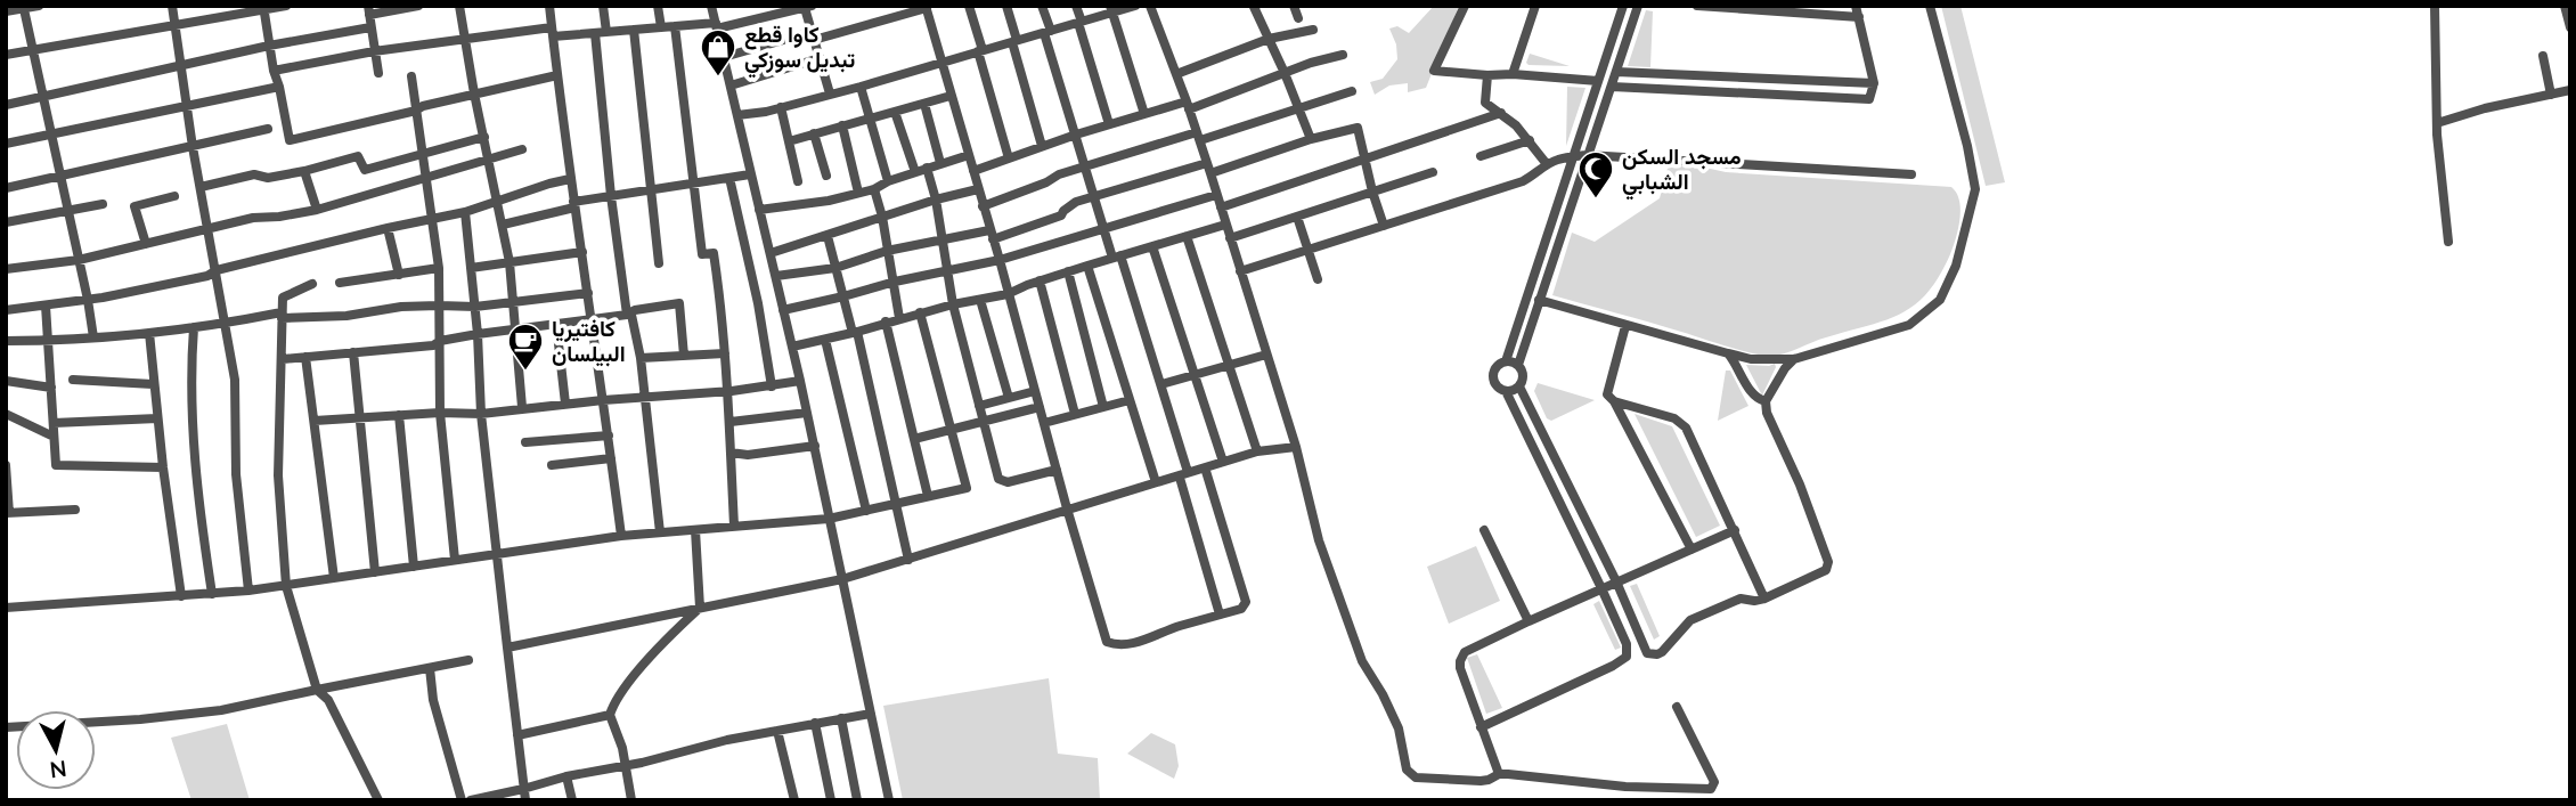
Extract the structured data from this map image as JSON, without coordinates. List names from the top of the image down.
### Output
{
  "places": {
    "shop": ["كاوا قطع تبديل سوزكي"],
    "mosque": ["مسجد السكن الشبابي"],
    "cafe": ["كافتيريا البيلسان"]
  },
  "north": "bottom"
}
